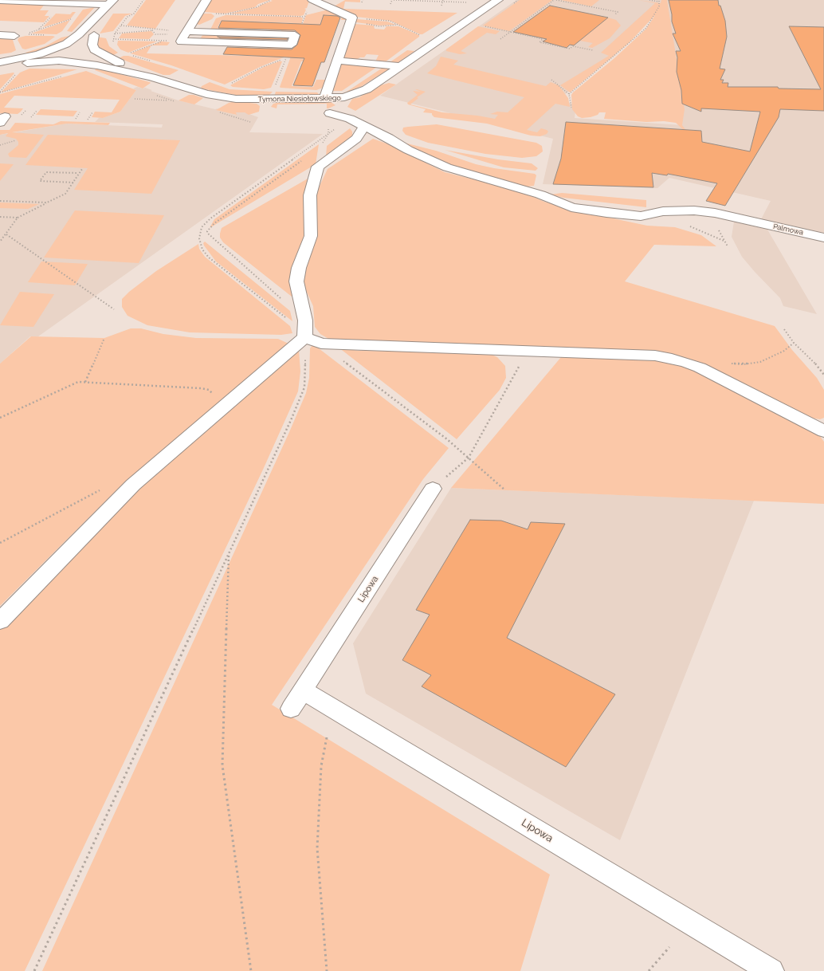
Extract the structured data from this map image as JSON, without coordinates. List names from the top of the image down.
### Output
{
  "streets": {
    "street": ["Tymona Niesiołowskiego", "Palmowa", "Lipowa"]
  }
}
